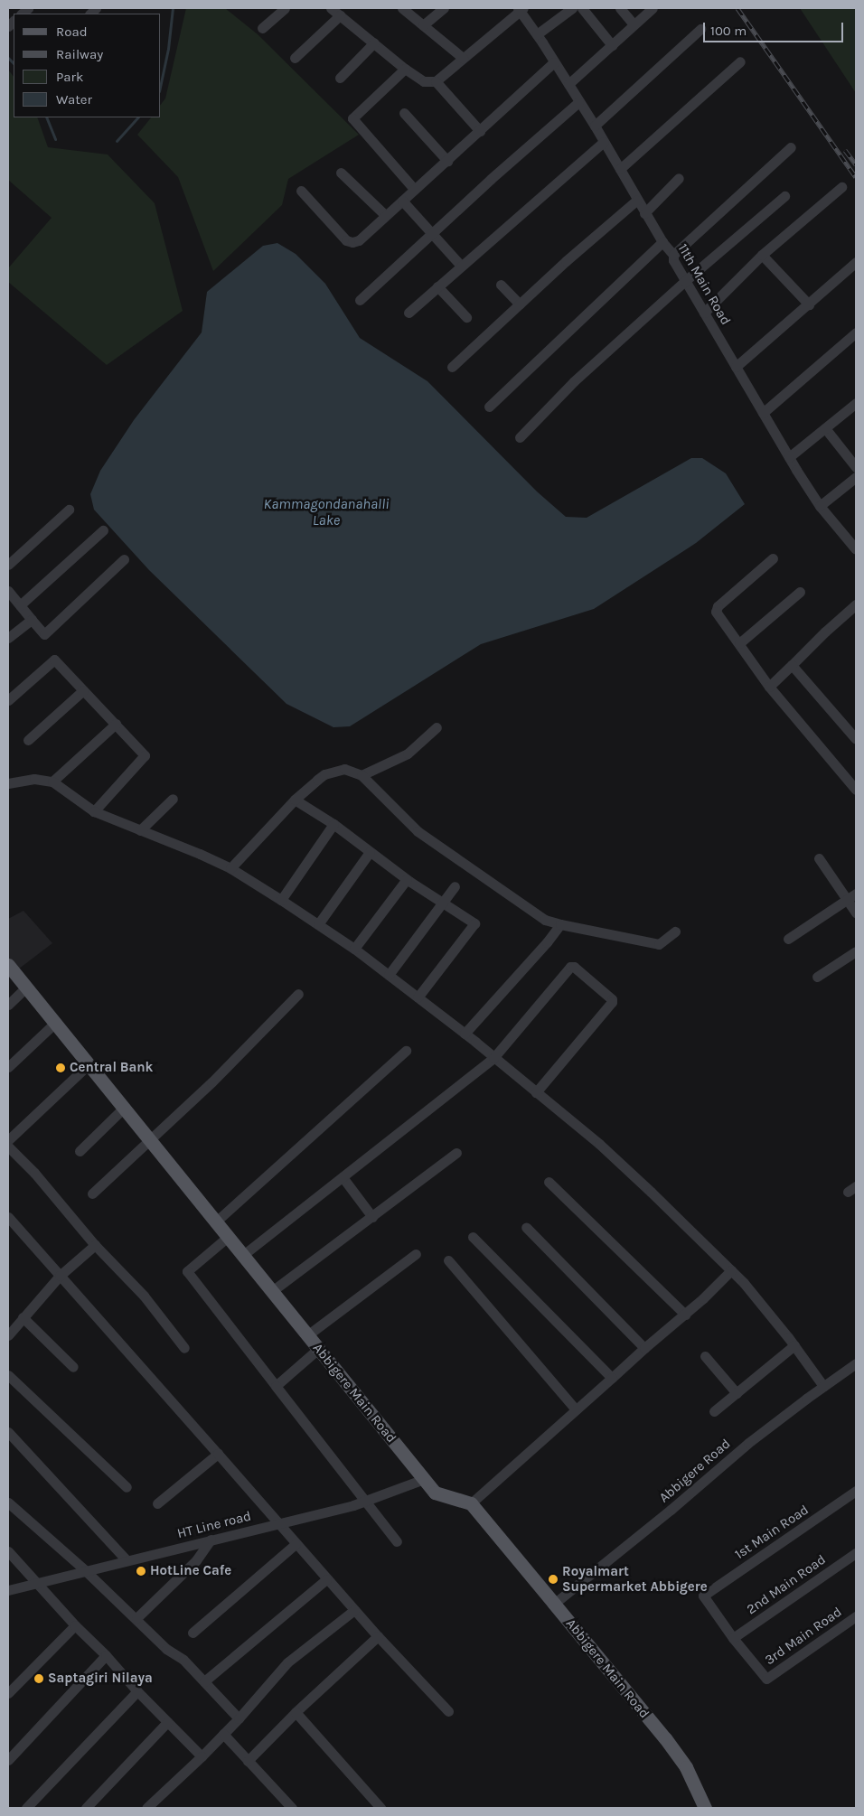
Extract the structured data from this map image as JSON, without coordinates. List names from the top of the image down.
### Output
{
  "streets": {
    "main road": ["Abbigere Main Road"],
    "street": [
      "11th Main Road",
      "Abbigere Road",
      "HT Line road",
      "1st Main Road",
      "2nd Main Road",
      "3rd Main Road"
    ]
  },
  "crossings": [
    ["Abbigere Main Road", "Abbigere Road"],
    ["Abbigere Main Road", "HT Line road"],
    ["1st Main Road", "2nd Main Road"],
    ["1st Main Road", "3rd Main Road"],
    ["2nd Main Road", "3rd Main Road"]
  ],
  "water": ["Kammagondanahalli Lake"],
  "places": [
    "Central Bank",
    "HotLine Cafe",
    "Royalmart Supermarket Abbigere",
    "Saptagiri Nilaya"
  ],
  "legend": [
    "Road",
    "Railway",
    "Park",
    "Water"
  ],
  "scale_bar": "100 m"
}
